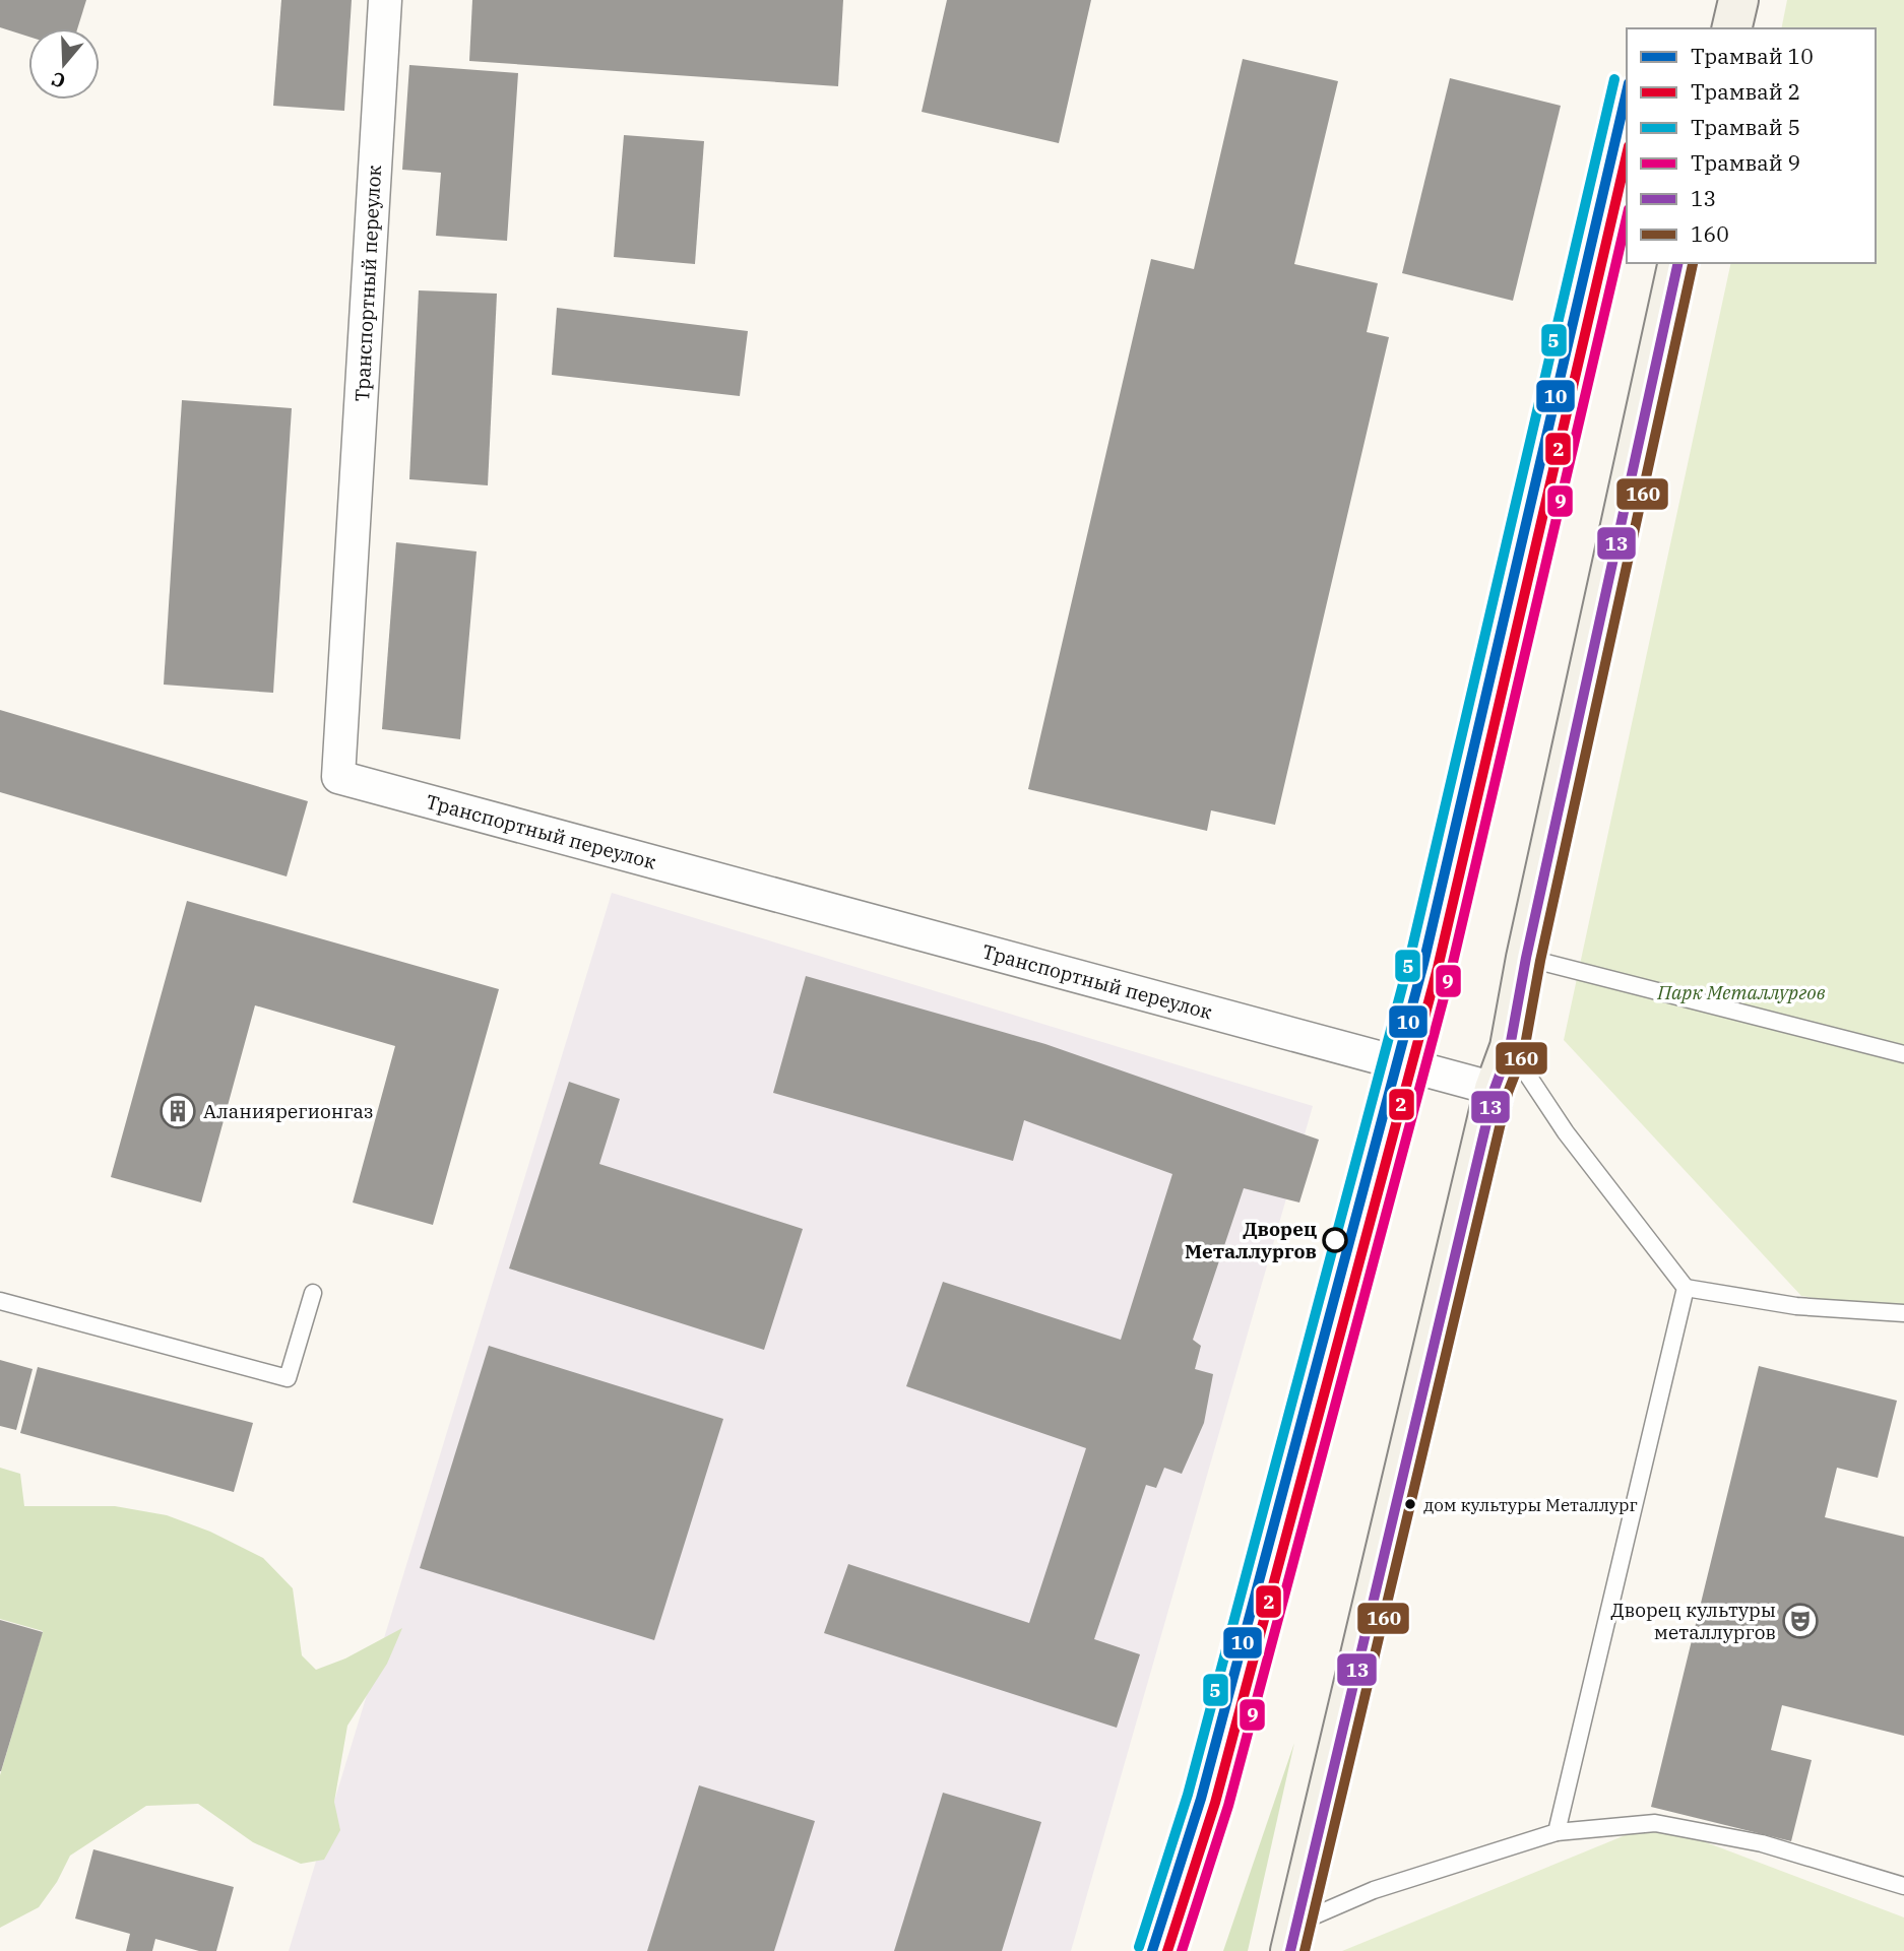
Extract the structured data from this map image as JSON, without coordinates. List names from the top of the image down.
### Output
{
  "streets": {
    "street": ["Транспортный переулок"]
  },
  "parks": ["Парк Металлургов"],
  "places": {
    "building": ["Аланиярегионгаз"],
    "other": ["Дворец Металлургов", "дом культуры Металлург"],
    "theatre": ["Дворец культуры металлургов"]
  },
  "lines": [
    "tram line 5",
    "tram line 10",
    "tram line 2",
    "tram line 9",
    "transit line 13",
    "transit line 160"
  ],
  "legend": [
    "Трамвай 10",
    "Трамвай 2",
    "Трамвай 5",
    "Трамвай 9",
    "13",
    "160"
  ],
  "north": "bottom"
}
